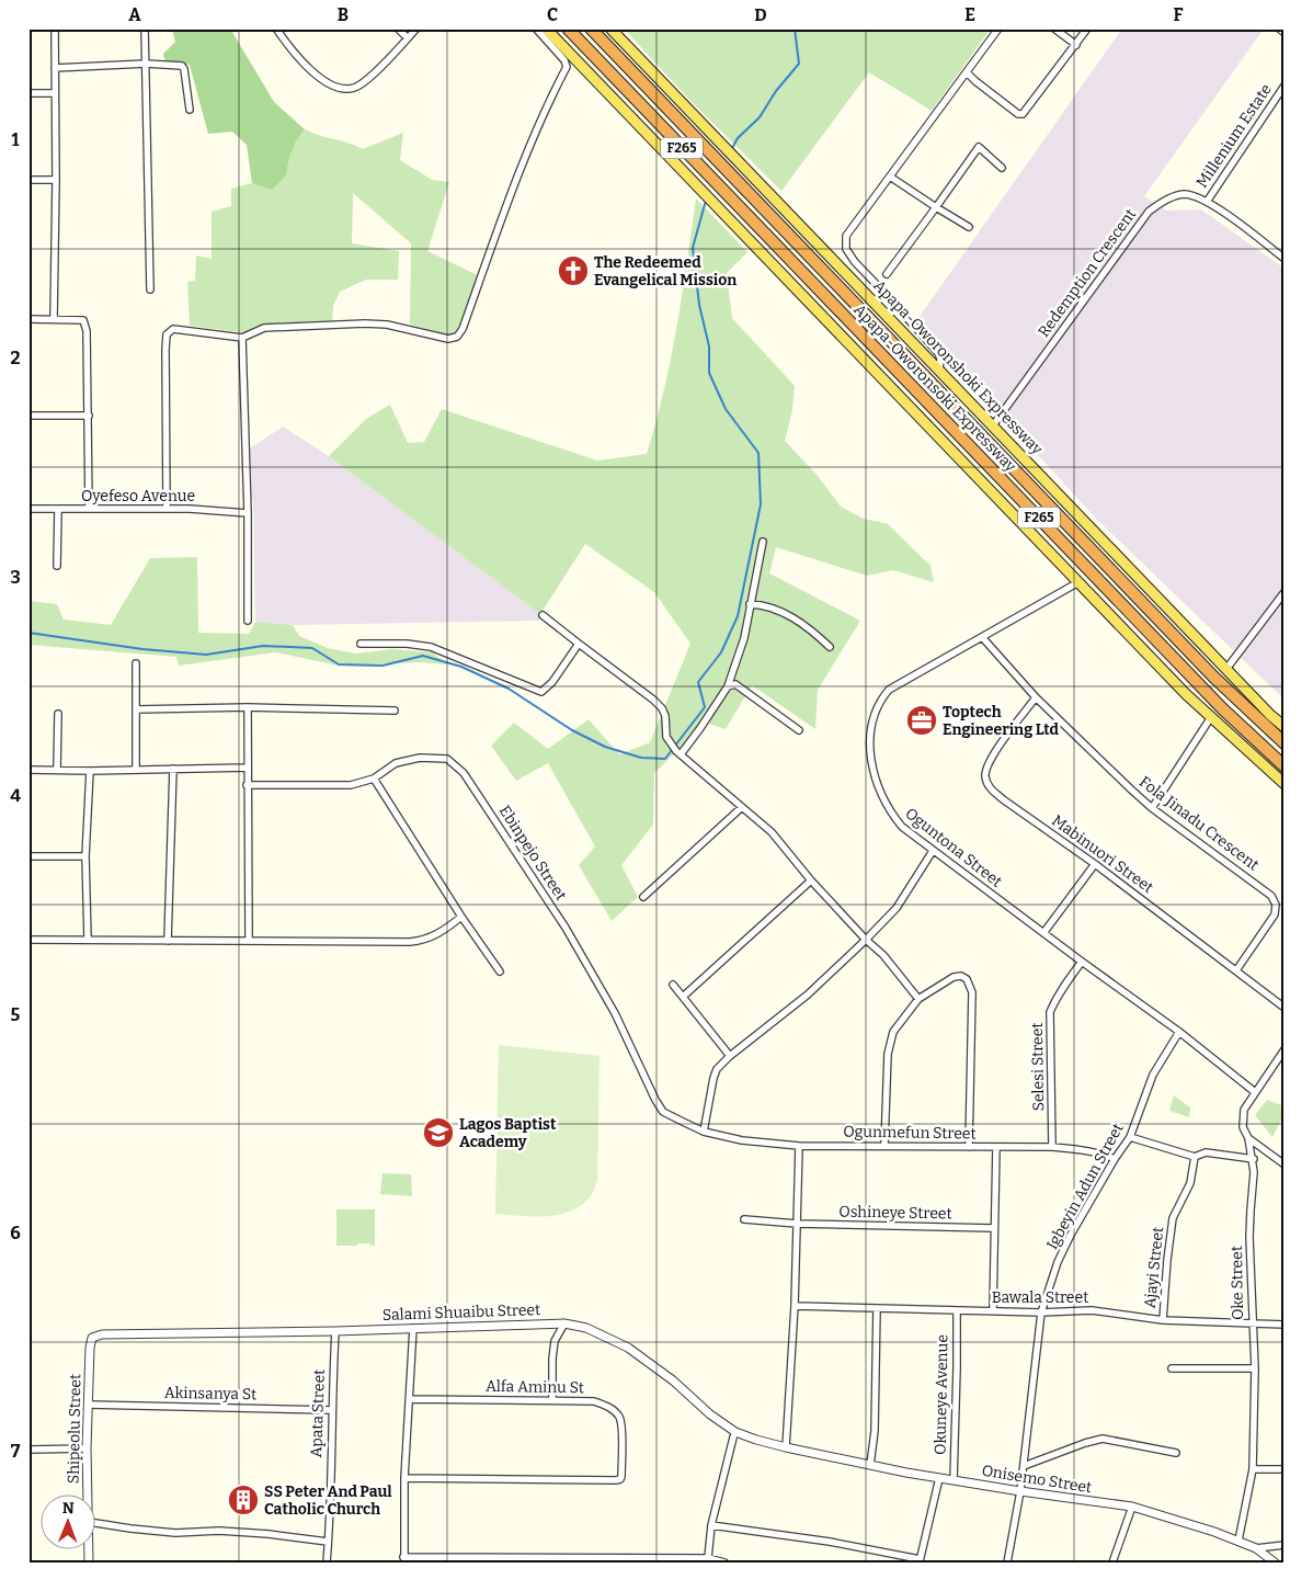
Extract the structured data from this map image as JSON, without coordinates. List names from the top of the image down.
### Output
{
  "streets": {
    "highway": ["F265", "Apapa-Oworonsoki Expressway"],
    "main road": ["Apapa-Oworonshoki Expressway"],
    "street": [
      "Millenium Estate",
      "Redemption Crescent",
      "Oyefeso Avenue",
      "Fola Jinadu Crescent",
      "Oguntona Street",
      "Ebinpejo Street",
      "Mabinuori Street",
      "Selesi Street",
      "Ogunmefun Street",
      "Igbeyin Adun Street",
      "Oshineye Street",
      "Ajayi Street",
      "Oke Street",
      "Bawala Street",
      "Salami Shuaibu Street",
      "Alfa Aminu St",
      "Akinsanya St",
      "Okuneye Avenue",
      "Apata Street",
      "Shipeolu Street",
      "Onisemo Street"
    ]
  },
  "crossings": [
    ["Millenium Estate", "Redemption Crescent"],
    ["Redemption Crescent", "Apapa-Oworonshoki Expressway"],
    ["Apapa-Oworonsoki Expressway", "Oguntona Street"],
    ["Fola Jinadu Crescent", "Oguntona Street"],
    ["Fola Jinadu Crescent", "Mabinuori Street"],
    ["Oguntona Street", "Selesi Street"],
    ["Oguntona Street", "Igbeyin Adun Street"],
    ["Oguntona Street", "Oke Street"],
    ["Ebinpejo Street", "Ogunmefun Street"],
    ["Selesi Street", "Ogunmefun Street"],
    ["Ogunmefun Street", "Igbeyin Adun Street"],
    ["Igbeyin Adun Street", "Bawala Street"],
    ["Igbeyin Adun Street", "Onisemo Street"],
    ["Ajayi Street", "Bawala Street"],
    ["Oke Street", "Bawala Street"],
    ["Oke Street", "Onisemo Street"],
    ["Bawala Street", "Okuneye Avenue"],
    ["Salami Shuaibu Street", "Apata Street"],
    ["Salami Shuaibu Street", "Shipeolu Street"],
    ["Salami Shuaibu Street", "Onisemo Street"],
    ["Akinsanya St", "Apata Street"],
    ["Akinsanya St", "Shipeolu Street"],
    ["Okuneye Avenue", "Onisemo Street"]
  ],
  "places": {
    "church": ["The Redeemed Evangelical Mission"],
    "office": ["Toptech Engineering Ltd"],
    "school or university": ["Lagos Baptist Academy"],
    "building": ["SS Peter And Paul Catholic Church"]
  },
  "north": "top",
  "grid": {
    "columns": [
      "A",
      "B",
      "C",
      "D",
      "E",
      "F"
    ],
    "rows": [
      "1",
      "2",
      "3",
      "4",
      "5",
      "6",
      "7"
    ]
  }
}
